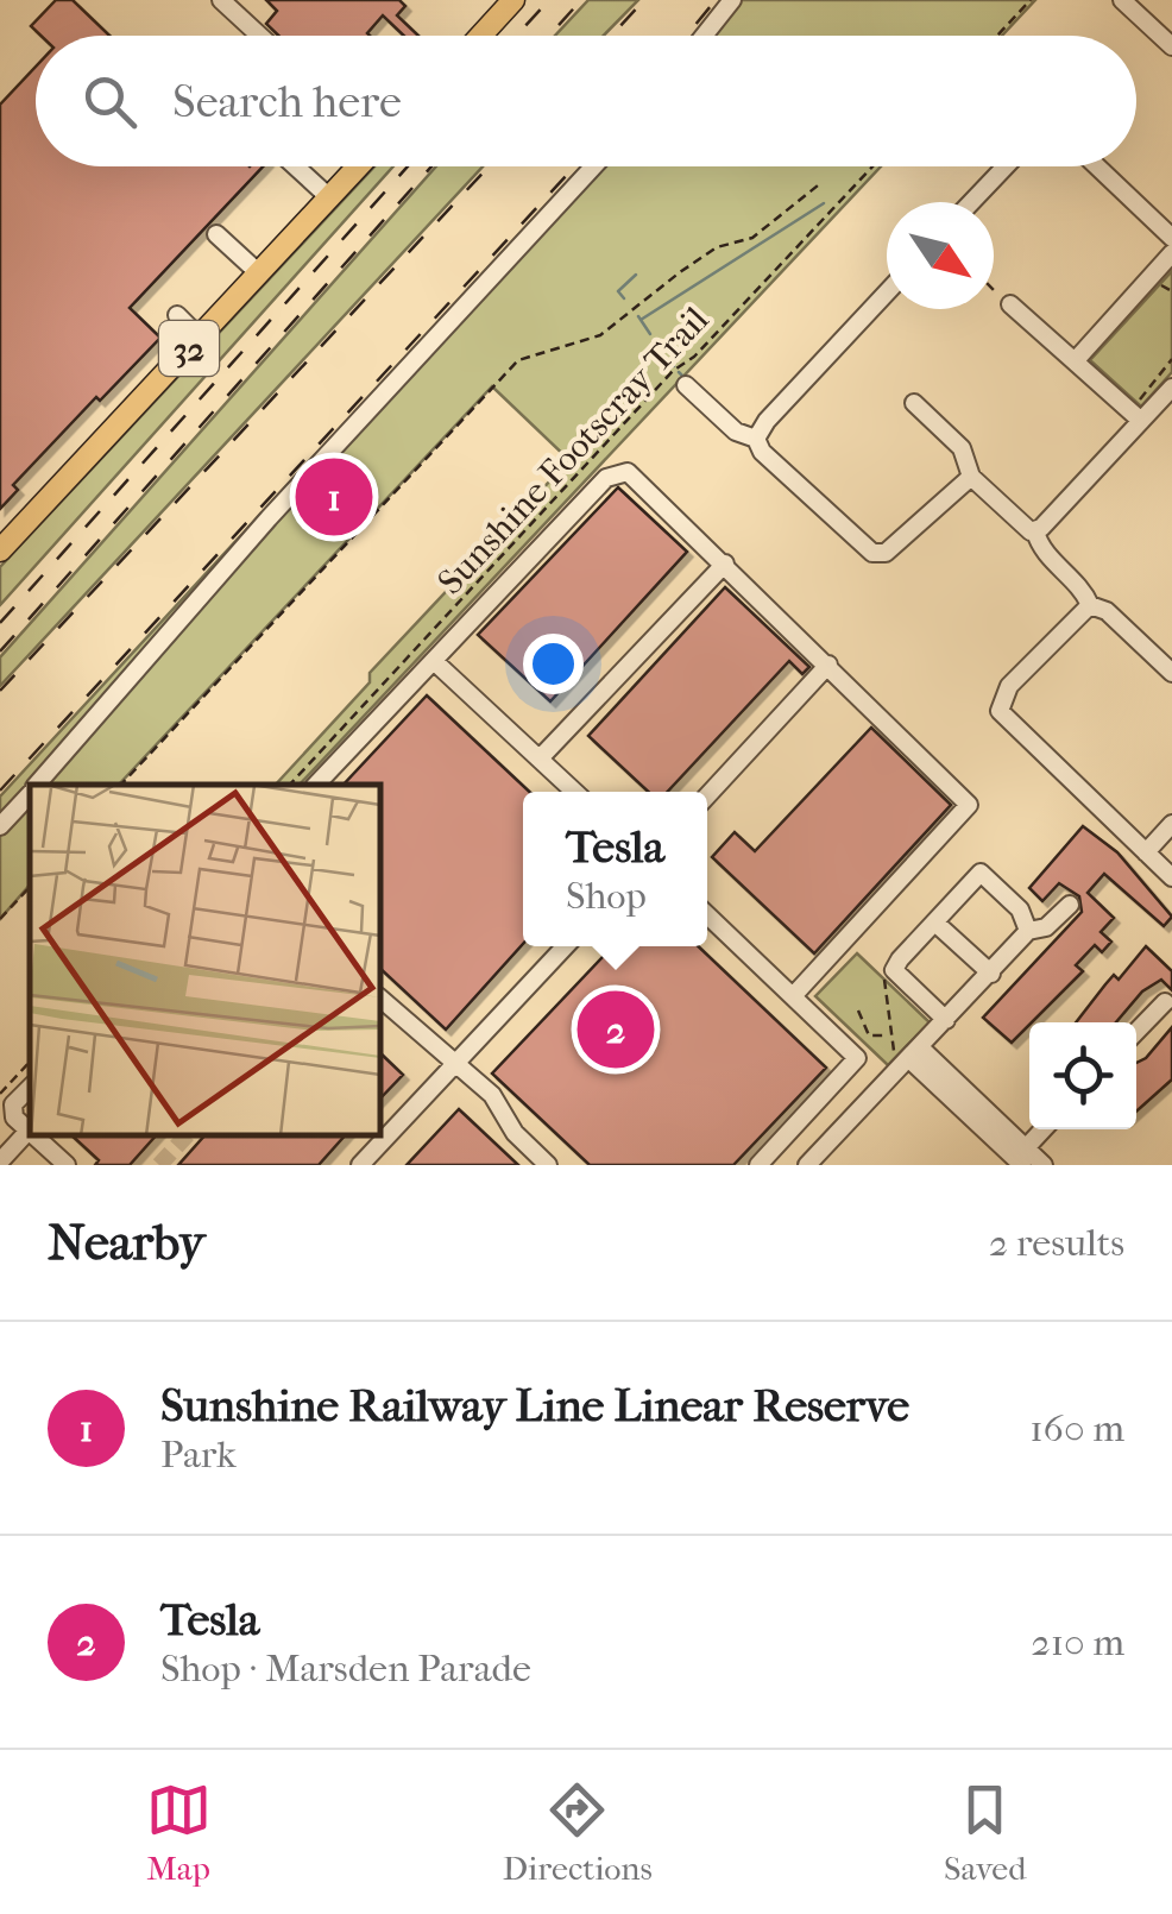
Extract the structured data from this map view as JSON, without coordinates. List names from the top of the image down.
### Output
{
  "streets": {
    "main road": ["32"],
    "path": ["Sunshine Footscray Trail"]
  },
  "north": "bottom right",
  "page": {
    "search": "Search here",
    "pins": ["1", "2"],
    "popup": ["Tesla", "Shop"],
    "heading": ["Nearby", "2 results"],
    "list": [
      {
        "mark": "1",
        "name": "Sunshine Railway Line Linear Reserve",
        "note": "Park",
        "value": "160 m"
      },
      {
        "mark": "2",
        "name": "Tesla",
        "note": "Shop · Marsden Parade",
        "value": "210 m"
      }
    ],
    "nav": ["Map", "Directions", "Saved"]
  }
}
